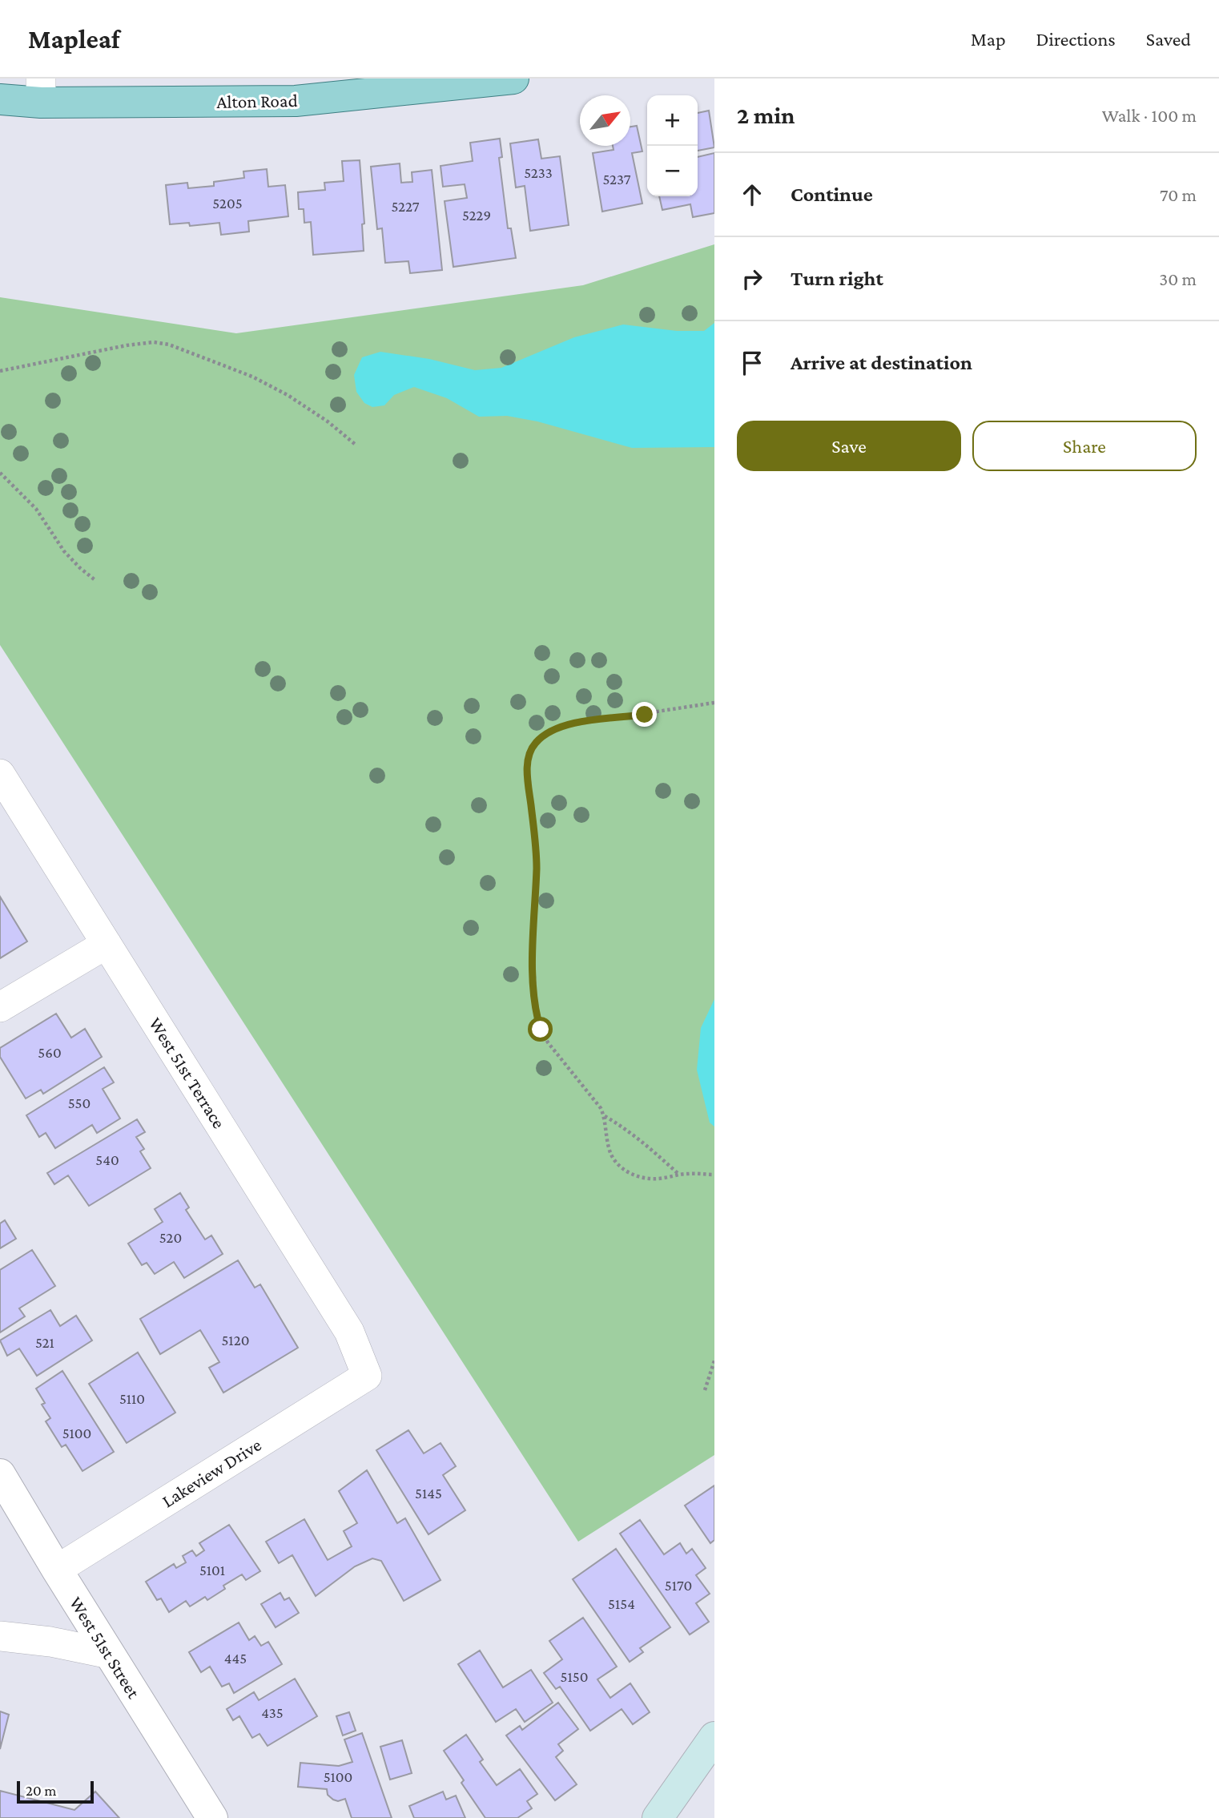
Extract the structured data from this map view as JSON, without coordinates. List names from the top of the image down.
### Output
{
  "streets": {
    "main road": ["Alton Road"],
    "street": ["West 51st Terrace", "Lakeview Drive", "West 51st Street"]
  },
  "crossings": [
    ["West 51st Terrace", "Lakeview Drive"],
    ["Lakeview Drive", "West 51st Street"]
  ],
  "house_numbers": [
    "5233",
    "5237",
    "5205",
    "5227",
    "5229",
    "560",
    "550",
    "540",
    "520",
    "5120",
    "521",
    "5110",
    "5100",
    "5145",
    "5101",
    "5170",
    "5154",
    "445",
    "5150",
    "435",
    "5100"
  ],
  "scale_bar": "20 m",
  "north": "top right",
  "page": {
    "header": "Mapleaf",
    "nav": ["Map", "Directions", "Saved"],
    "heading": ["2 min", "Walk · 100 m"],
    "map_buttons": ["+", "−"],
    "list": [
      ["Continue", "70 m"],
      ["Turn right", "30 m"],
      "Arrive at destination"
    ],
    "buttons": ["Save", "Share"],
    "scale": "20 m"
  }
}
